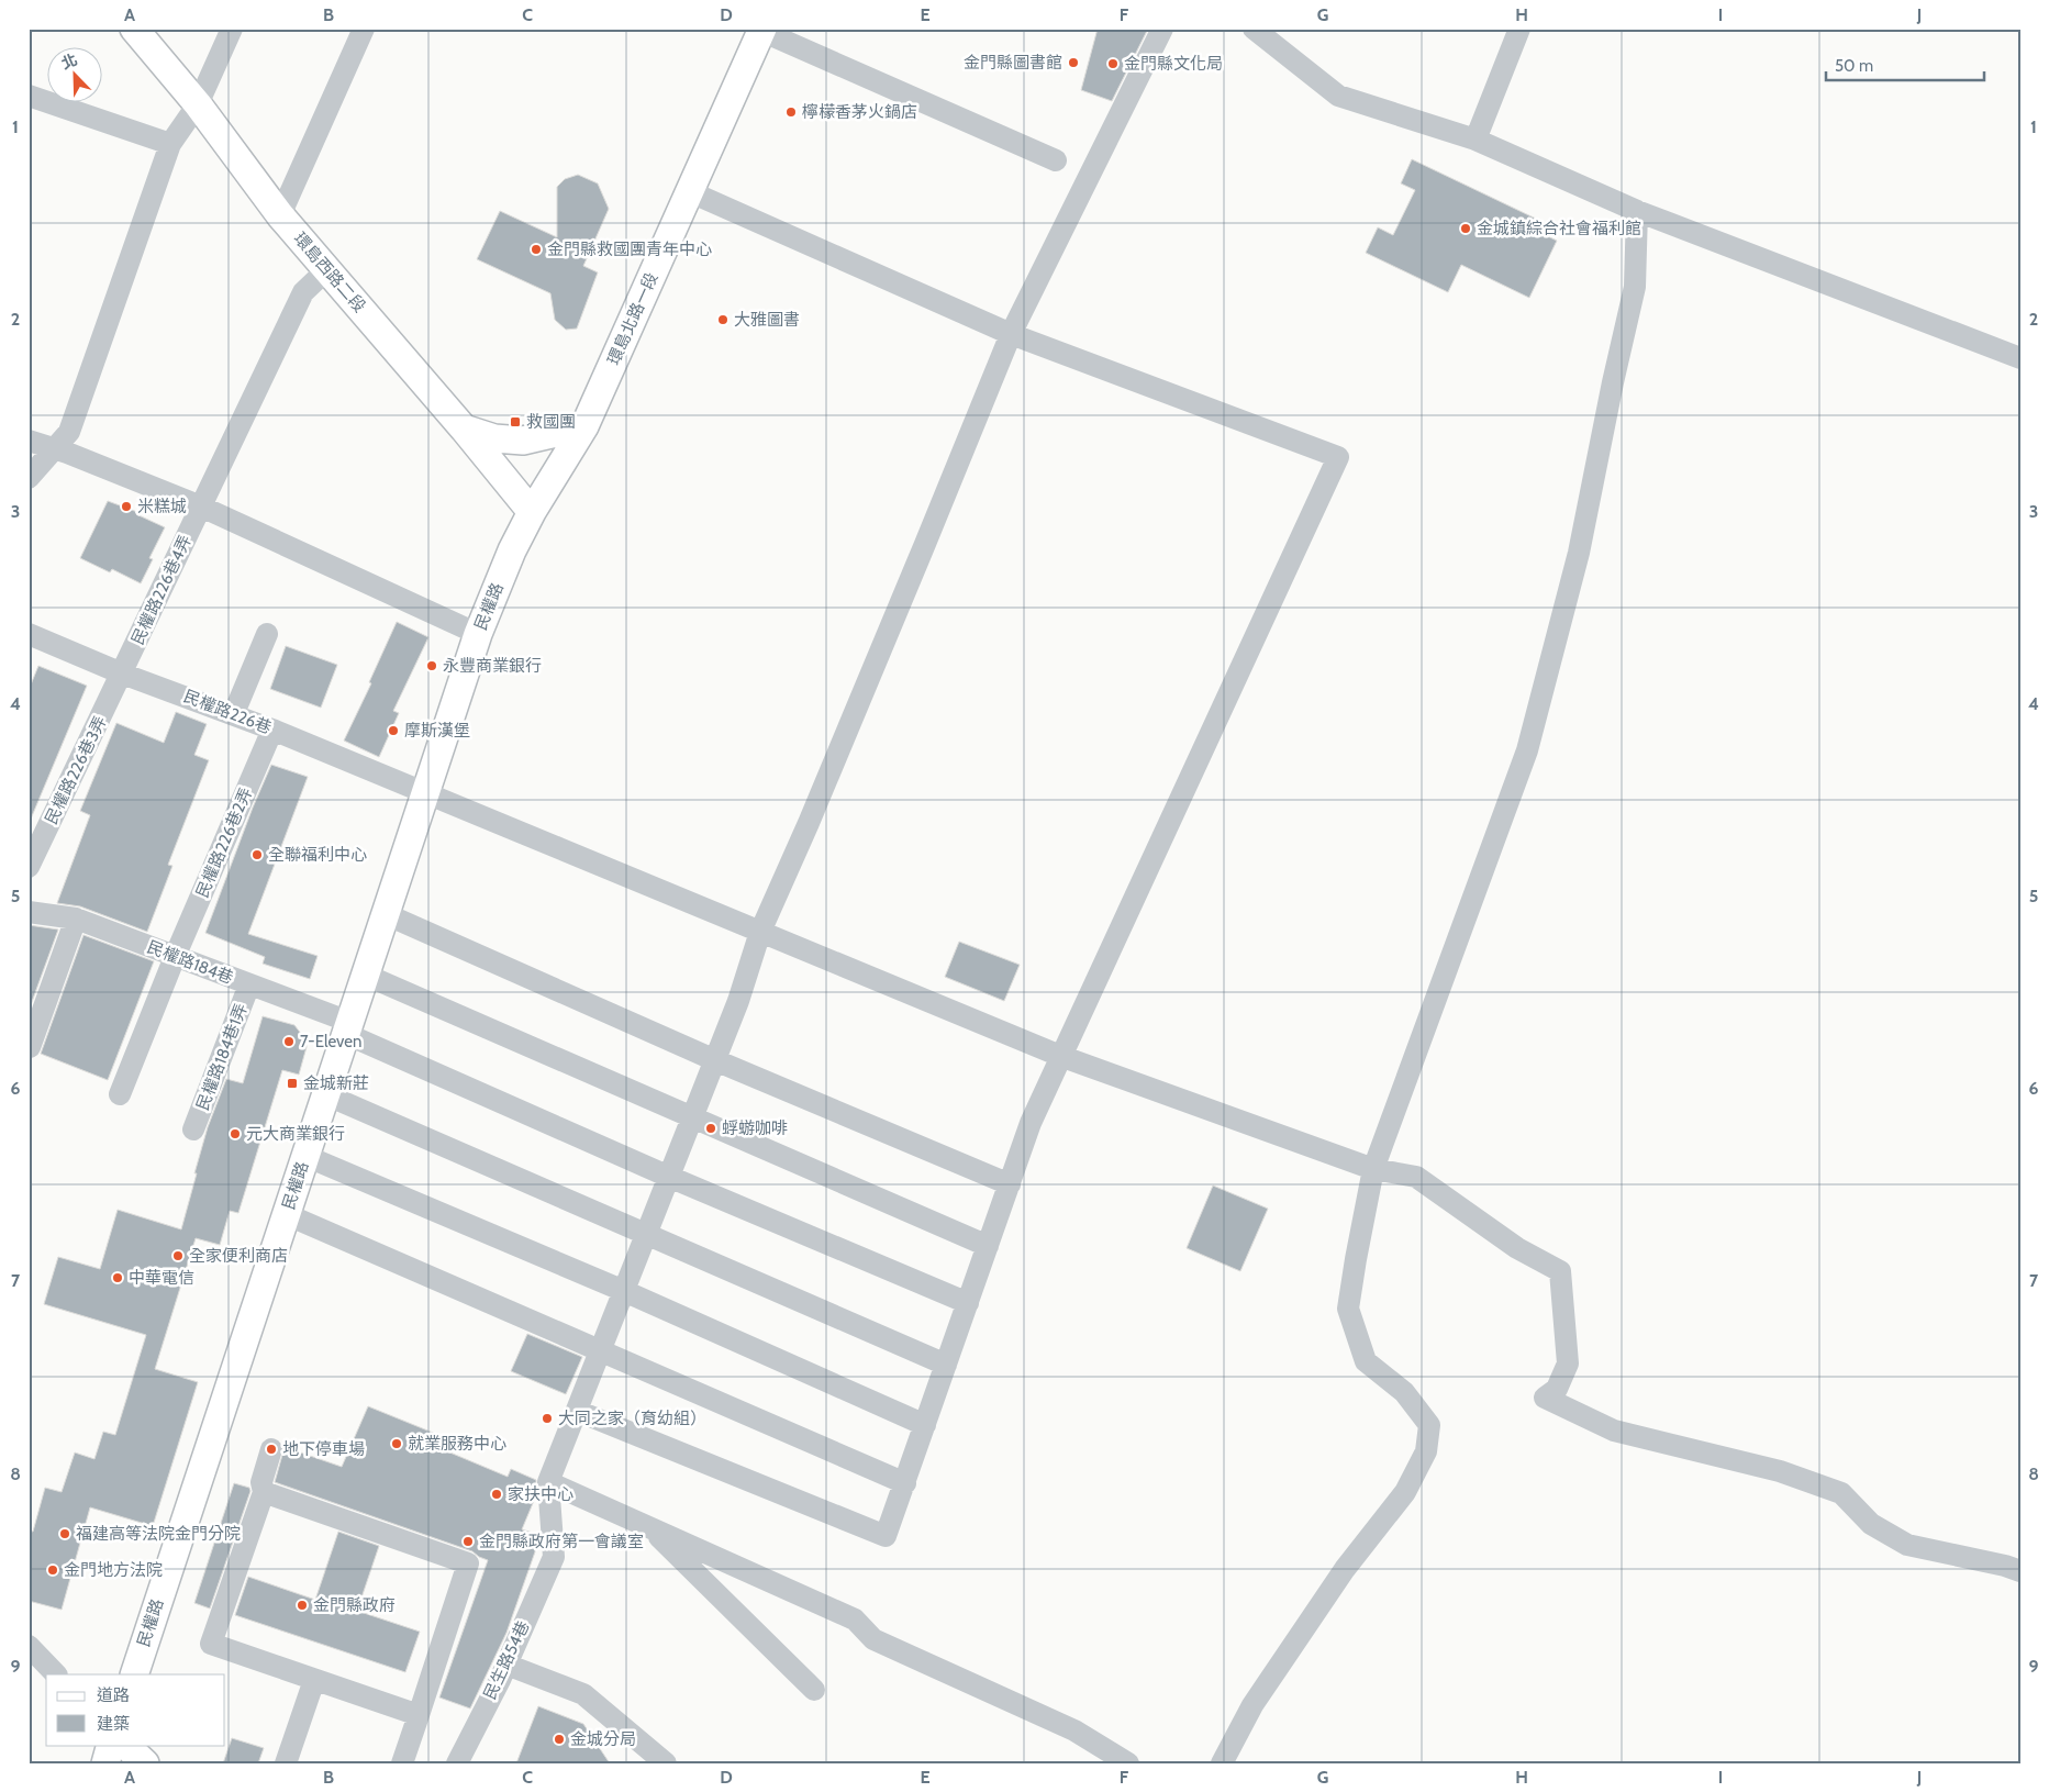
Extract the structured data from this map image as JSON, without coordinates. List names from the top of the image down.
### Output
{
  "streets": {
    "main road": ["環島西路二段", "環島北路一段", "民權路"],
    "street": [
      "民權路226巷4弄",
      "民權路226巷",
      "民權路226巷3弄",
      "民權路226巷2弄",
      "民權路184巷",
      "民權路184巷1弄",
      "民生路54巷"
    ]
  },
  "crossings": [
    ["環島西路二段", "環島北路一段"],
    ["環島西路二段", "民權路226巷4弄"],
    ["環島西路二段", "民權路"],
    ["環島北路一段", "民權路"],
    ["民權路226巷4弄", "民權路226巷"],
    ["民權路226巷4弄", "民權路226巷3弄"],
    ["民權路", "民權路226巷"],
    ["民權路", "民權路184巷"],
    ["民權路226巷", "民權路226巷3弄"],
    ["民權路226巷", "民權路226巷2弄"],
    ["民權路226巷2弄", "民權路184巷"],
    ["民權路184巷", "民權路184巷1弄"]
  ],
  "places": {
    "other": [
      "金門縣圖書館",
      "金門縣文化局",
      "檸檬香茅火鍋店",
      "金城鎮綜合社會福利館",
      "金門縣救國團青年中心",
      "大雅圖書",
      "米糕城",
      "永豐商業銀行",
      "摩斯漢堡",
      "全聯福利中心",
      "7-Eleven",
      "蜉蝣咖啡",
      "元大商業銀行",
      "全家便利商店",
      "中華電信",
      "大同之家（育幼組）",
      "就業服務中心",
      "地下停車場",
      "家扶中心",
      "福建高等法院金門分院",
      "金門縣政府第一會議室",
      "金門地方法院",
      "金門縣政府",
      "金城分局"
    ],
    "transit": ["救國團", "金城新莊"]
  },
  "legend": ["道路", "建築"],
  "scale_bar": "50 m",
  "north": "top left",
  "grid": {
    "columns": [
      "A",
      "B",
      "C",
      "D",
      "E",
      "F",
      "G",
      "H",
      "I",
      "J"
    ],
    "rows": [
      "1",
      "2",
      "3",
      "4",
      "5",
      "6",
      "7",
      "8",
      "9"
    ]
  }
}
